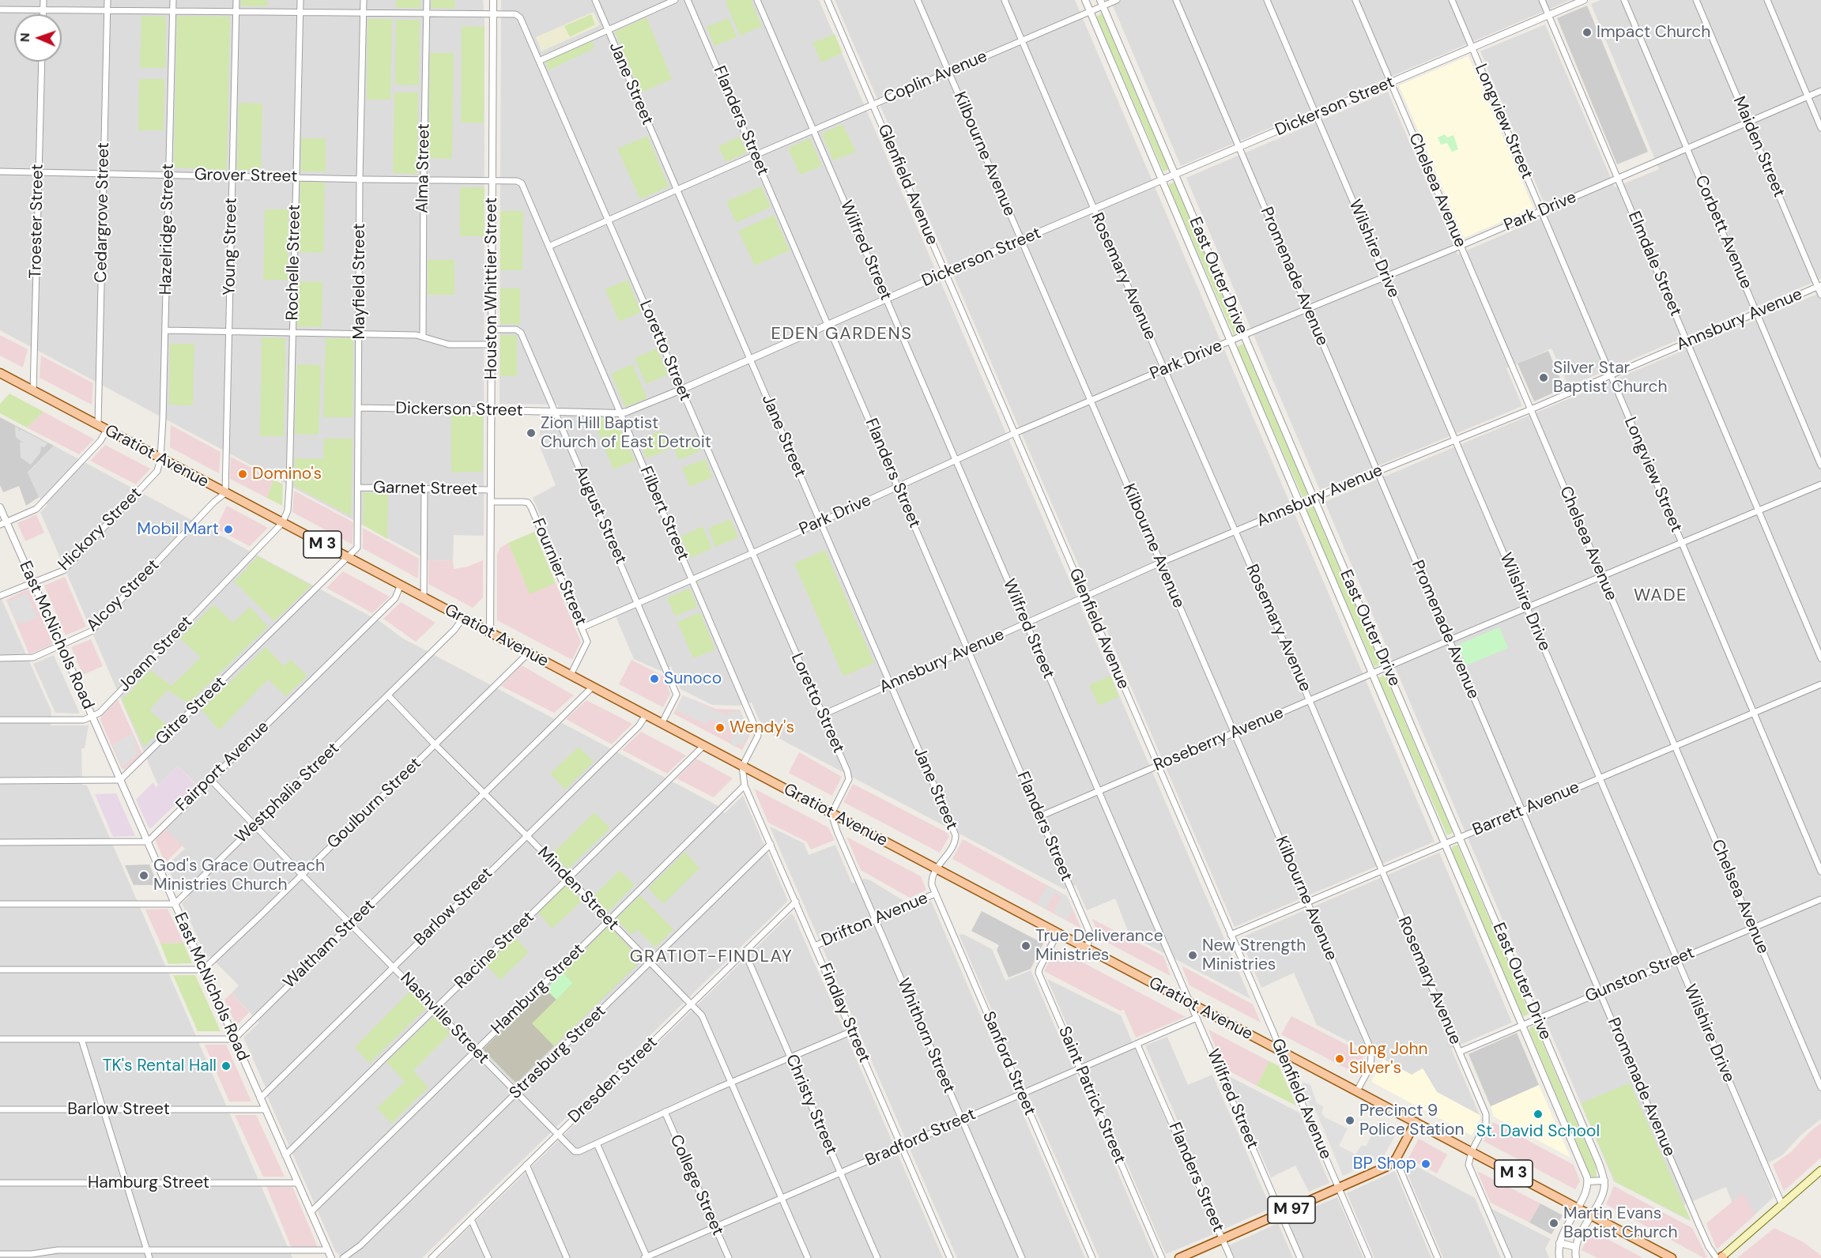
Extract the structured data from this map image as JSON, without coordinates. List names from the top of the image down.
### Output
{
  "streets": {
    "main road": ["Gratiot Avenue", "M 3", "M 97"],
    "street": [
      "Coplin Avenue",
      "Jane Street",
      "Dickerson Street",
      "Flanders Street",
      "Longview Street",
      "Maiden Street",
      "Kilbourne Avenue",
      "Alma Street",
      "Grover Street",
      "Glenfield Avenue",
      "Chelsea Avenue",
      "Park Drive",
      "Cedargrove Street",
      "Troester Street",
      "Hazelridge Street",
      "Corbett Avenue",
      "Young Street",
      "Wilshire Drive",
      "Wilfred Street",
      "Rochelle Street",
      "Elmdale Street",
      "East Outer Drive",
      "Rosemary Avenue",
      "Promenade Avenue",
      "Mayfield Street",
      "Houston Whittier Street",
      "Annsbury Avenue",
      "Loretto Street",
      "Garnet Street",
      "Filbert Street",
      "August Street",
      "Hickory Street",
      "Fournier Street",
      "Alcoy Street",
      "East McNichols Road",
      "Joann Street",
      "Gitre Street",
      "Roseberry Avenue",
      "Fairport Avenue",
      "Westphalia Street",
      "Goulburn Street",
      "Barrett Avenue",
      "Minden Street",
      "Barlow Street",
      "Drifton Avenue",
      "Waltham Street",
      "Racine Street",
      "Gunston Street",
      "Hamburg Street",
      "Findlay Street",
      "Nashville Street",
      "Whithorn Street",
      "Strasburg Street",
      "Sanford Street",
      "Dresden Street",
      "Saint Patrick Street",
      "Christy Street",
      "Bradford Street",
      "College Street"
    ]
  },
  "crossings": [
    ["Coplin Avenue", "Jane Street"],
    ["Coplin Avenue", "Flanders Street"],
    ["Coplin Avenue", "Kilbourne Avenue"],
    ["Coplin Avenue", "Glenfield Avenue"],
    ["Coplin Avenue", "Wilfred Street"],
    ["Coplin Avenue", "East Outer Drive"],
    ["Coplin Avenue", "Rosemary Avenue"],
    ["Jane Street", "Dickerson Street"],
    ["Jane Street", "Park Drive"],
    ["Jane Street", "Annsbury Avenue"],
    ["Jane Street", "Gratiot Avenue"],
    ["Jane Street", "Sanford Street"],
    ["Dickerson Street", "Flanders Street"],
    ["Dickerson Street", "Longview Street"],
    ["Dickerson Street", "Kilbourne Avenue"],
    ["Dickerson Street", "Glenfield Avenue"],
    ["Dickerson Street", "Chelsea Avenue"],
    ["Dickerson Street", "Wilshire Drive"],
    ["Dickerson Street", "Wilfred Street"],
    ["Dickerson Street", "Elmdale Street"],
    ["Dickerson Street", "East Outer Drive"],
    ["Dickerson Street", "Rosemary Avenue"],
    ["Dickerson Street", "Promenade Avenue"],
    ["Dickerson Street", "Mayfield Street"],
    ["Dickerson Street", "Houston Whittier Street"],
    ["Dickerson Street", "Loretto Street"],
    ["Dickerson Street", "Filbert Street"],
    ["Dickerson Street", "August Street"],
    ["Flanders Street", "Park Drive"],
    ["Flanders Street", "Annsbury Avenue"],
    ["Flanders Street", "Gratiot Avenue"],
    ["Flanders Street", "Roseberry Avenue"],
    ["Flanders Street", "Bradford Street"],
    ["Flanders Street", "M 97"],
    ["Longview Street", "Park Drive"],
    ["Longview Street", "Annsbury Avenue"],
    ["Longview Street", "Roseberry Avenue"],
    ["Longview Street", "Barrett Avenue"],
    ["Maiden Street", "Park Drive"],
    ["Maiden Street", "Annsbury Avenue"],
    ["Kilbourne Avenue", "Park Drive"],
    ["Kilbourne Avenue", "Annsbury Avenue"],
    ["Kilbourne Avenue", "Gratiot Avenue"],
    ["Kilbourne Avenue", "Roseberry Avenue"],
    ["Kilbourne Avenue", "Barrett Avenue"],
    ["Alma Street", "Grover Street"],
    ["Grover Street", "Cedargrove Street"],
    ["Grover Street", "Troester Street"],
    ["Grover Street", "Hazelridge Street"],
    ["Grover Street", "Young Street"],
    ["Grover Street", "Rochelle Street"],
    ["Grover Street", "Mayfield Street"],
    ["Grover Street", "Houston Whittier Street"],
    ["Grover Street", "Filbert Street"],
    ["Glenfield Avenue", "Park Drive"],
    ["Glenfield Avenue", "Annsbury Avenue"],
    ["Glenfield Avenue", "Gratiot Avenue"],
    ["Glenfield Avenue", "Roseberry Avenue"],
    ["Glenfield Avenue", "Barrett Avenue"],
    ["Glenfield Avenue", "M 97"],
    ["Chelsea Avenue", "Park Drive"],
    ["Chelsea Avenue", "Annsbury Avenue"],
    ["Chelsea Avenue", "Roseberry Avenue"],
    ["Chelsea Avenue", "Barrett Avenue"],
    ["Chelsea Avenue", "Gunston Street"],
    ["Park Drive", "Corbett Avenue"],
    ["Park Drive", "Wilshire Drive"],
    ["Park Drive", "Wilfred Street"],
    ["Park Drive", "Elmdale Street"],
    ["Park Drive", "East Outer Drive"],
    ["Park Drive", "Rosemary Avenue"],
    ["Park Drive", "Promenade Avenue"],
    ["Park Drive", "Loretto Street"],
    ["Park Drive", "Filbert Street"],
    ["Park Drive", "August Street"],
    ["Park Drive", "Fournier Street"],
    ["Cedargrove Street", "Gratiot Avenue"],
    ["Troester Street", "Gratiot Avenue"],
    ["Hazelridge Street", "Gratiot Avenue"],
    ["Hazelridge Street", "Hickory Street"],
    ["Corbett Avenue", "Annsbury Avenue"],
    ["Young Street", "Gratiot Avenue"],
    ["Young Street", "Alcoy Street"],
    ["Wilshire Drive", "Annsbury Avenue"],
    ["Wilshire Drive", "Roseberry Avenue"],
    ["Wilshire Drive", "Barrett Avenue"],
    ["Wilshire Drive", "Gunston Street"],
    ["Wilfred Street", "Annsbury Avenue"],
    ["Wilfred Street", "Gratiot Avenue"],
    ["Wilfred Street", "Roseberry Avenue"],
    ["Wilfred Street", "Bradford Street"],
    ["Wilfred Street", "M 97"],
    ["Rochelle Street", "Gratiot Avenue"],
    ["Rochelle Street", "Joann Street"],
    ["Elmdale Street", "Annsbury Avenue"],
    ["Elmdale Street", "Roseberry Avenue"],
    ["East Outer Drive", "Annsbury Avenue"],
    ["East Outer Drive", "Roseberry Avenue"],
    ["East Outer Drive", "Barrett Avenue"],
    ["East Outer Drive", "Gunston Street"],
    ["Rosemary Avenue", "Annsbury Avenue"],
    ["Rosemary Avenue", "Gratiot Avenue"],
    ["Rosemary Avenue", "Roseberry Avenue"],
    ["Rosemary Avenue", "Barrett Avenue"],
    ["Rosemary Avenue", "Gunston Street"],
    ["Promenade Avenue", "Annsbury Avenue"],
    ["Promenade Avenue", "Roseberry Avenue"],
    ["Promenade Avenue", "Barrett Avenue"],
    ["Promenade Avenue", "Gunston Street"],
    ["Mayfield Street", "Gratiot Avenue"],
    ["Mayfield Street", "Garnet Street"],
    ["Mayfield Street", "Gitre Street"],
    ["Houston Whittier Street", "Loretto Street"],
    ["Houston Whittier Street", "Gratiot Avenue"],
    ["Houston Whittier Street", "Garnet Street"],
    ["Houston Whittier Street", "Filbert Street"],
    ["Houston Whittier Street", "August Street"],
    ["Houston Whittier Street", "Fournier Street"],
    ["Annsbury Avenue", "Loretto Street"],
    ["Loretto Street", "Gratiot Avenue"],
    ["Loretto Street", "Whithorn Street"],
    ["Gratiot Avenue", "Filbert Street"],
    ["Gratiot Avenue", "August Street"],
    ["Gratiot Avenue", "Hickory Street"],
    ["Gratiot Avenue", "Fournier Street"],
    ["Gratiot Avenue", "Alcoy Street"],
    ["Gratiot Avenue", "Joann Street"],
    ["Gratiot Avenue", "Gitre Street"],
    ["Gratiot Avenue", "Fairport Avenue"],
    ["Gratiot Avenue", "Westphalia Street"],
    ["Gratiot Avenue", "Goulburn Street"],
    ["Gratiot Avenue", "Barlow Street"],
    ["Gratiot Avenue", "Waltham Street"],
    ["Gratiot Avenue", "Racine Street"],
    ["Gratiot Avenue", "Findlay Street"],
    ["Gratiot Avenue", "Whithorn Street"],
    ["Gratiot Avenue", "Sanford Street"],
    ["Gratiot Avenue", "Saint Patrick Street"],
    ["Gratiot Avenue", "M 97"],
    ["Filbert Street", "Findlay Street"],
    ["Hickory Street", "East McNichols Road"],
    ["Alcoy Street", "East McNichols Road"],
    ["East McNichols Road", "Joann Street"],
    ["East McNichols Road", "Gitre Street"],
    ["East McNichols Road", "Fairport Avenue"],
    ["East McNichols Road", "Westphalia Street"],
    ["East McNichols Road", "Goulburn Street"],
    ["East McNichols Road", "Barlow Street"],
    ["East McNichols Road", "Waltham Street"],
    ["East McNichols Road", "Racine Street"],
    ["East McNichols Road", "Hamburg Street"],
    ["Fairport Avenue", "Nashville Street"],
    ["Westphalia Street", "Minden Street"],
    ["Westphalia Street", "Nashville Street"],
    ["Goulburn Street", "Minden Street"],
    ["Goulburn Street", "Nashville Street"],
    ["Minden Street", "Barlow Street"],
    ["Minden Street", "Waltham Street"],
    ["Minden Street", "Racine Street"],
    ["Minden Street", "Hamburg Street"],
    ["Minden Street", "Strasburg Street"],
    ["Minden Street", "Dresden Street"],
    ["Minden Street", "Bradford Street"],
    ["Barlow Street", "Nashville Street"],
    ["Drifton Avenue", "Findlay Street"],
    ["Drifton Avenue", "Whithorn Street"],
    ["Drifton Avenue", "Sanford Street"],
    ["Waltham Street", "Nashville Street"],
    ["Racine Street", "Nashville Street"],
    ["Hamburg Street", "Findlay Street"],
    ["Hamburg Street", "Nashville Street"],
    ["Findlay Street", "Strasburg Street"],
    ["Findlay Street", "Dresden Street"],
    ["Findlay Street", "Bradford Street"],
    ["Nashville Street", "Strasburg Street"],
    ["Nashville Street", "Dresden Street"],
    ["Whithorn Street", "Bradford Street"],
    ["Sanford Street", "Bradford Street"],
    ["Dresden Street", "Christy Street"],
    ["Saint Patrick Street", "Bradford Street"],
    ["Christy Street", "Bradford Street"],
    ["Bradford Street", "College Street"]
  ],
  "districts": ["EDEN GARDENS", "WADE", "GRATIOT-FINDLAY"],
  "places": [
    "Impact Church",
    "Silver Star Baptist Church",
    "Zion Hill Baptist Church of East Detroit",
    "Domino's",
    "Mobil Mart",
    "Sunoco",
    "Wendy's",
    "God's Grace Outreach Ministries Church",
    "True Deliverance Ministries",
    "New Strength Ministries",
    "Long John Silver's",
    "TK's Rental Hall",
    "St. David School",
    "Precinct 9 Police Station",
    "BP Shop",
    "Martin Evans Baptist Church"
  ],
  "north": "left"
}
